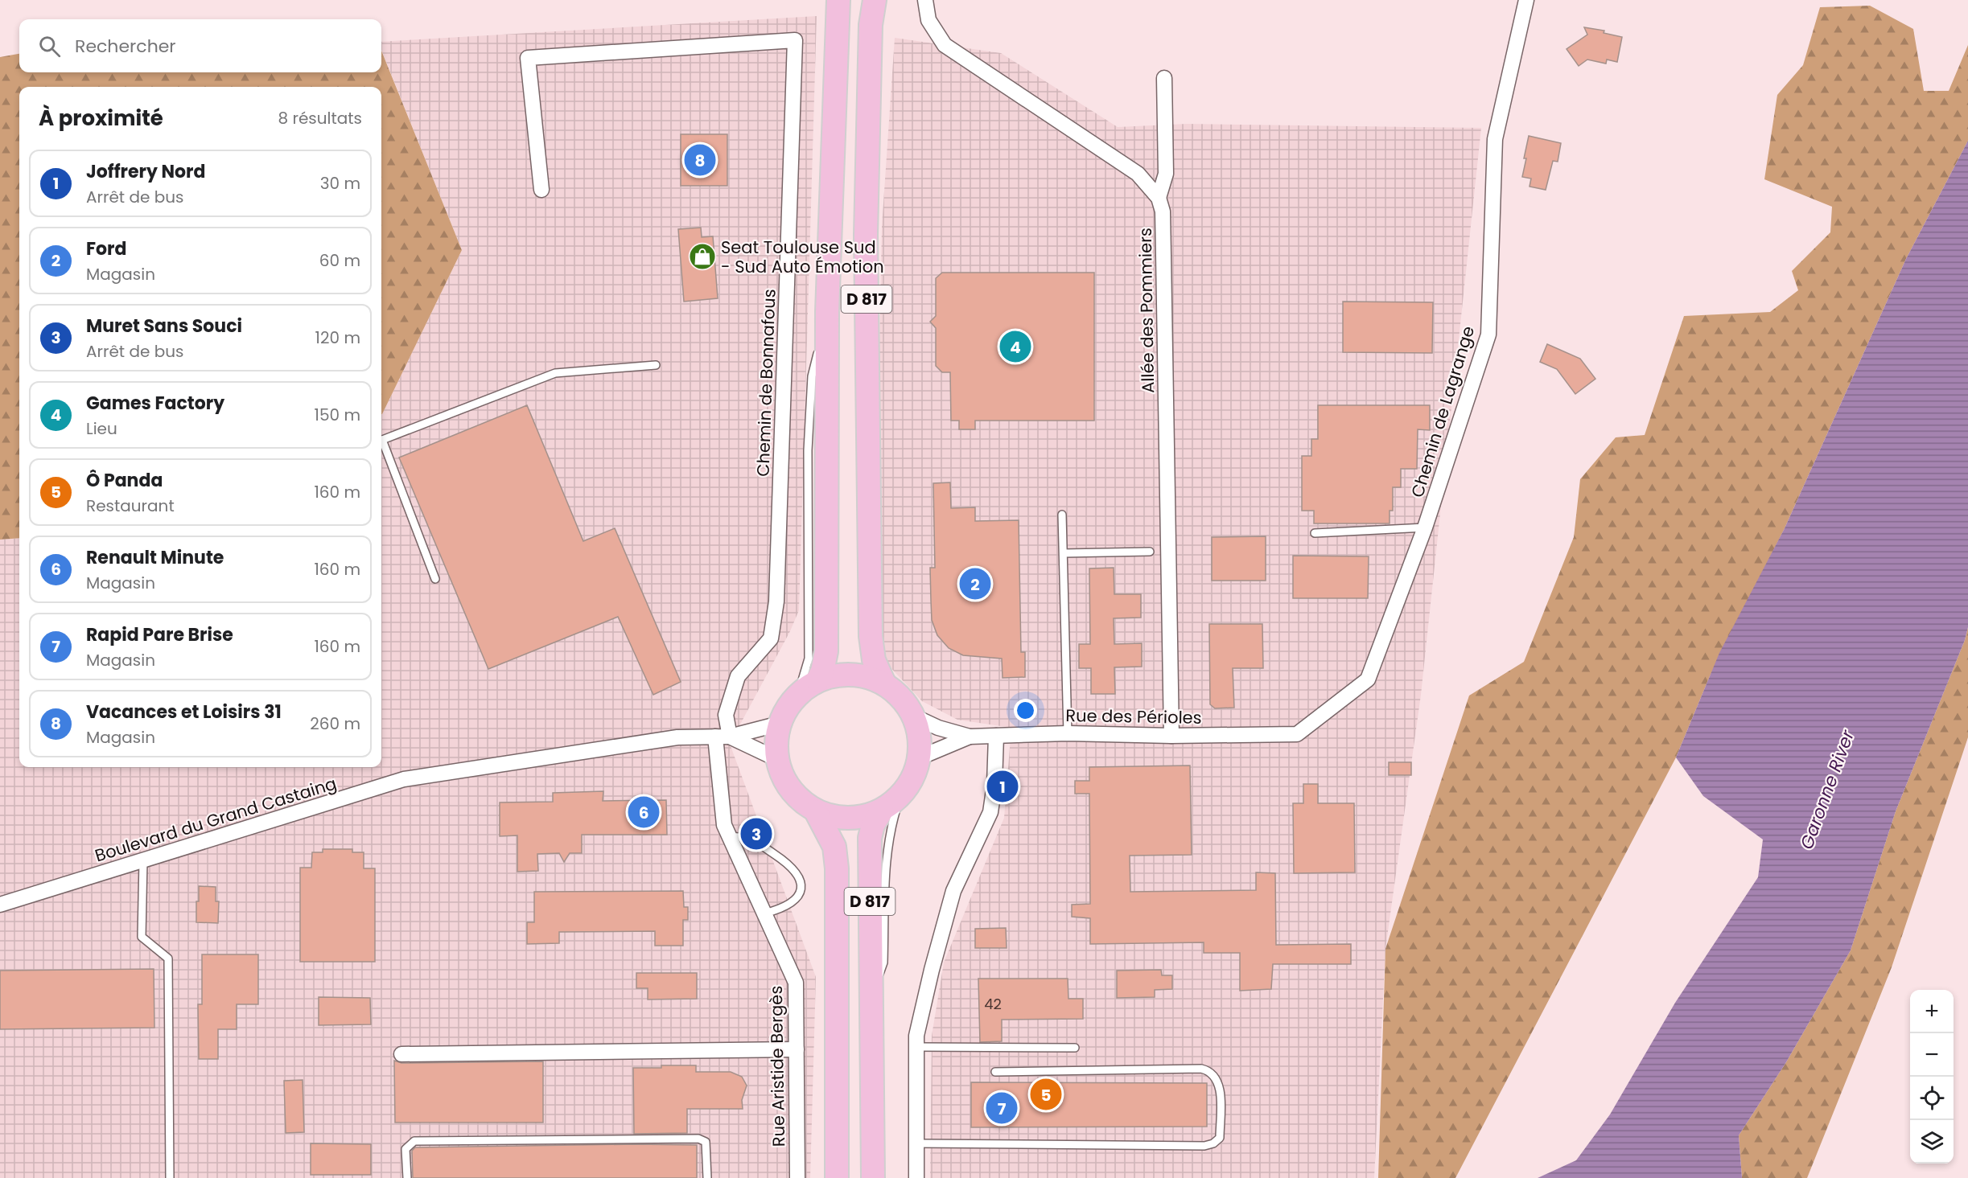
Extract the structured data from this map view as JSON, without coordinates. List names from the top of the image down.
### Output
{
  "streets": {
    "main road": ["D 817"],
    "street": [
      "Allée des Pommiers",
      "Chemin de Bonnafous",
      "Chemin de Lagrange",
      "Rue des Périoles",
      "Boulevard du Grand Castaing",
      "Rue Aristide Bergès"
    ]
  },
  "crossings": [
    ["D 817", "Rue des Périoles"],
    ["D 817", "Boulevard du Grand Castaing"],
    ["Allée des Pommiers", "Rue des Périoles"],
    ["Chemin de Bonnafous", "Boulevard du Grand Castaing"],
    ["Chemin de Bonnafous", "Rue Aristide Bergès"],
    ["Chemin de Lagrange", "Rue des Périoles"],
    ["Rue des Périoles", "Boulevard du Grand Castaing"],
    ["Boulevard du Grand Castaing", "Rue Aristide Bergès"]
  ],
  "water": ["Garonne River"],
  "places": {
    "shop": ["Seat Toulouse Sud - Sud Auto Émotion"]
  },
  "house_numbers": ["42"],
  "page": {
    "search": "Rechercher",
    "heading": ["À proximité", "8 résultats"],
    "pins": [
      "8",
      "4",
      "2",
      "1",
      "6",
      "3",
      "5",
      "7"
    ],
    "list": [
      {
        "mark": "1",
        "name": "Joffrery Nord",
        "note": "Arrêt de bus",
        "value": "30 m"
      },
      {
        "mark": "2",
        "name": "Ford",
        "note": "Magasin",
        "value": "60 m"
      },
      {
        "mark": "3",
        "name": "Muret Sans Souci",
        "note": "Arrêt de bus",
        "value": "120 m"
      },
      {
        "mark": "4",
        "name": "Games Factory",
        "note": "Lieu",
        "value": "150 m"
      },
      {
        "mark": "5",
        "name": "Ô Panda",
        "note": "Restaurant",
        "value": "160 m"
      },
      {
        "mark": "6",
        "name": "Renault Minute",
        "note": "Magasin",
        "value": "160 m"
      },
      {
        "mark": "7",
        "name": "Rapid Pare Brise",
        "note": "Magasin",
        "value": "160 m"
      },
      {
        "mark": "8",
        "name": "Vacances et Loisirs 31",
        "note": "Magasin",
        "value": "260 m"
      }
    ],
    "map_buttons": ["+", "−"]
  }
}
